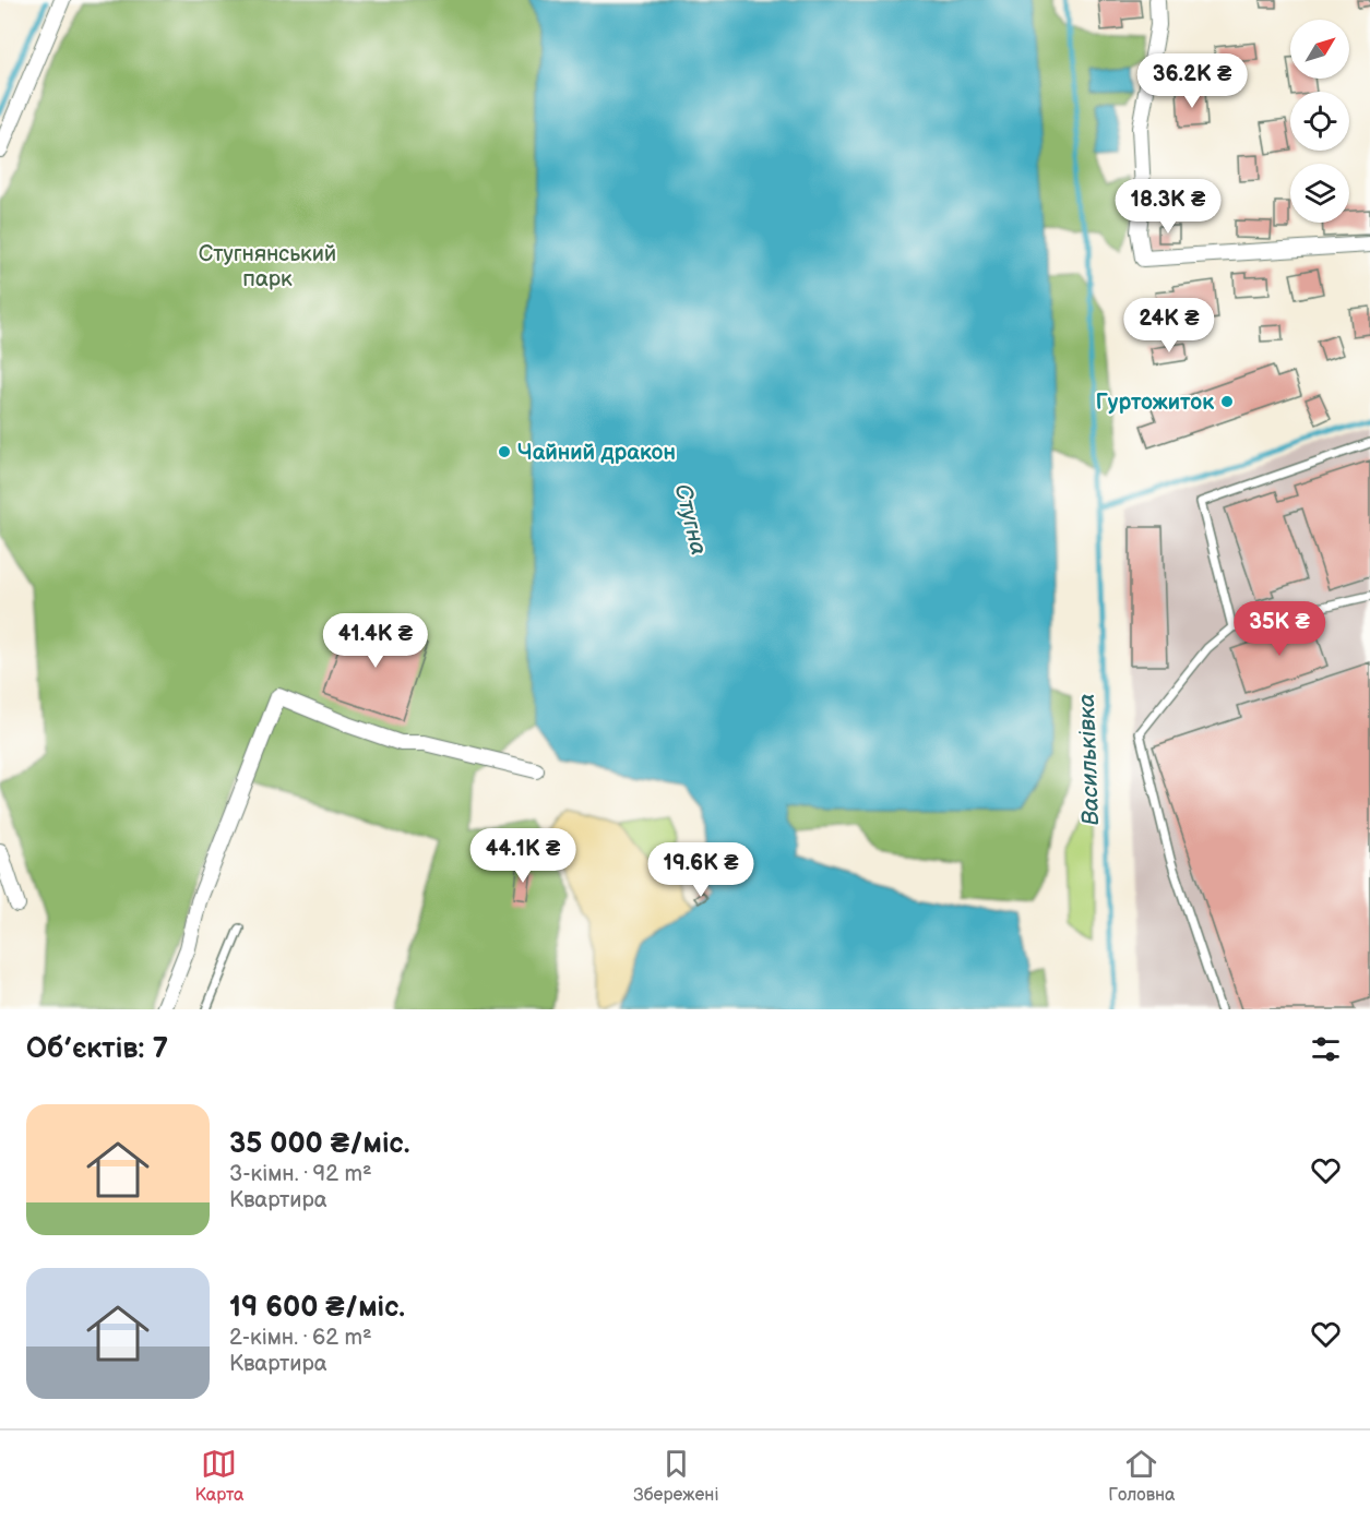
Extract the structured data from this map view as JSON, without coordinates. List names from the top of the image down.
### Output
{
  "water": ["Стугна", "Васильківка"],
  "parks": ["Стугнянський парк"],
  "places": ["Гуртожиток", "Чайний дракон"],
  "north": "top right",
  "page": {
    "price": [
      "36.2K ₴",
      "18.3K ₴",
      "24K ₴",
      "35K ₴",
      "41.4K ₴",
      "44.1K ₴",
      "19.6K ₴"
    ],
    "heading": "Об’єктів: 7",
    "list": [
      {
        "name": "35 000 ₴/міс.",
        "note": "3-кімн. · 92 m² · Квартира"
      },
      {
        "name": "19 600 ₴/міс.",
        "note": "2-кімн. · 62 m² · Квартира"
      }
    ],
    "tabs": ["Карта", "Збережені", "Головна"]
  }
}
